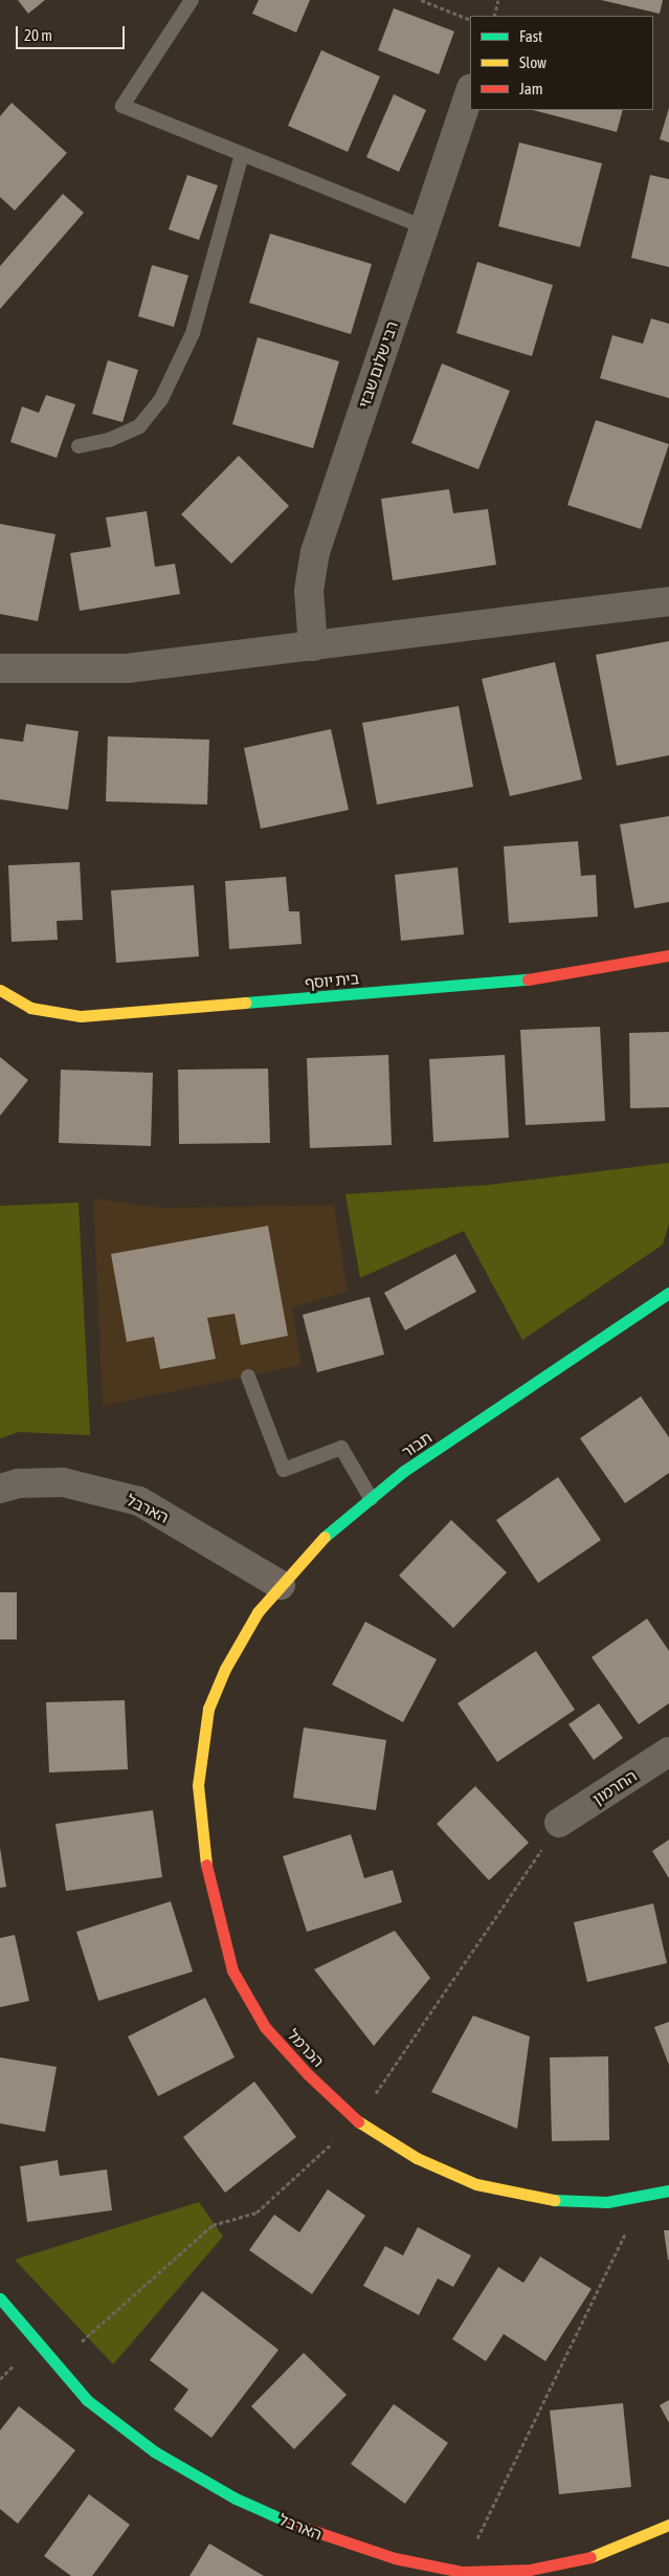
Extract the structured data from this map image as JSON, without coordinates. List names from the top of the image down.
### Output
{
  "streets": {
    "street": [
      "רבי שלום שבזי",
      "בית יוסף",
      "תבור",
      "הארבל",
      "החרמון",
      "הכרמל"
    ]
  },
  "crossings": [
    ["תבור", "הארבל"],
    ["תבור", "הכרמל"]
  ],
  "legend": ["Fast", "Slow", "Jam"],
  "scale_bar": "20 m"
}
